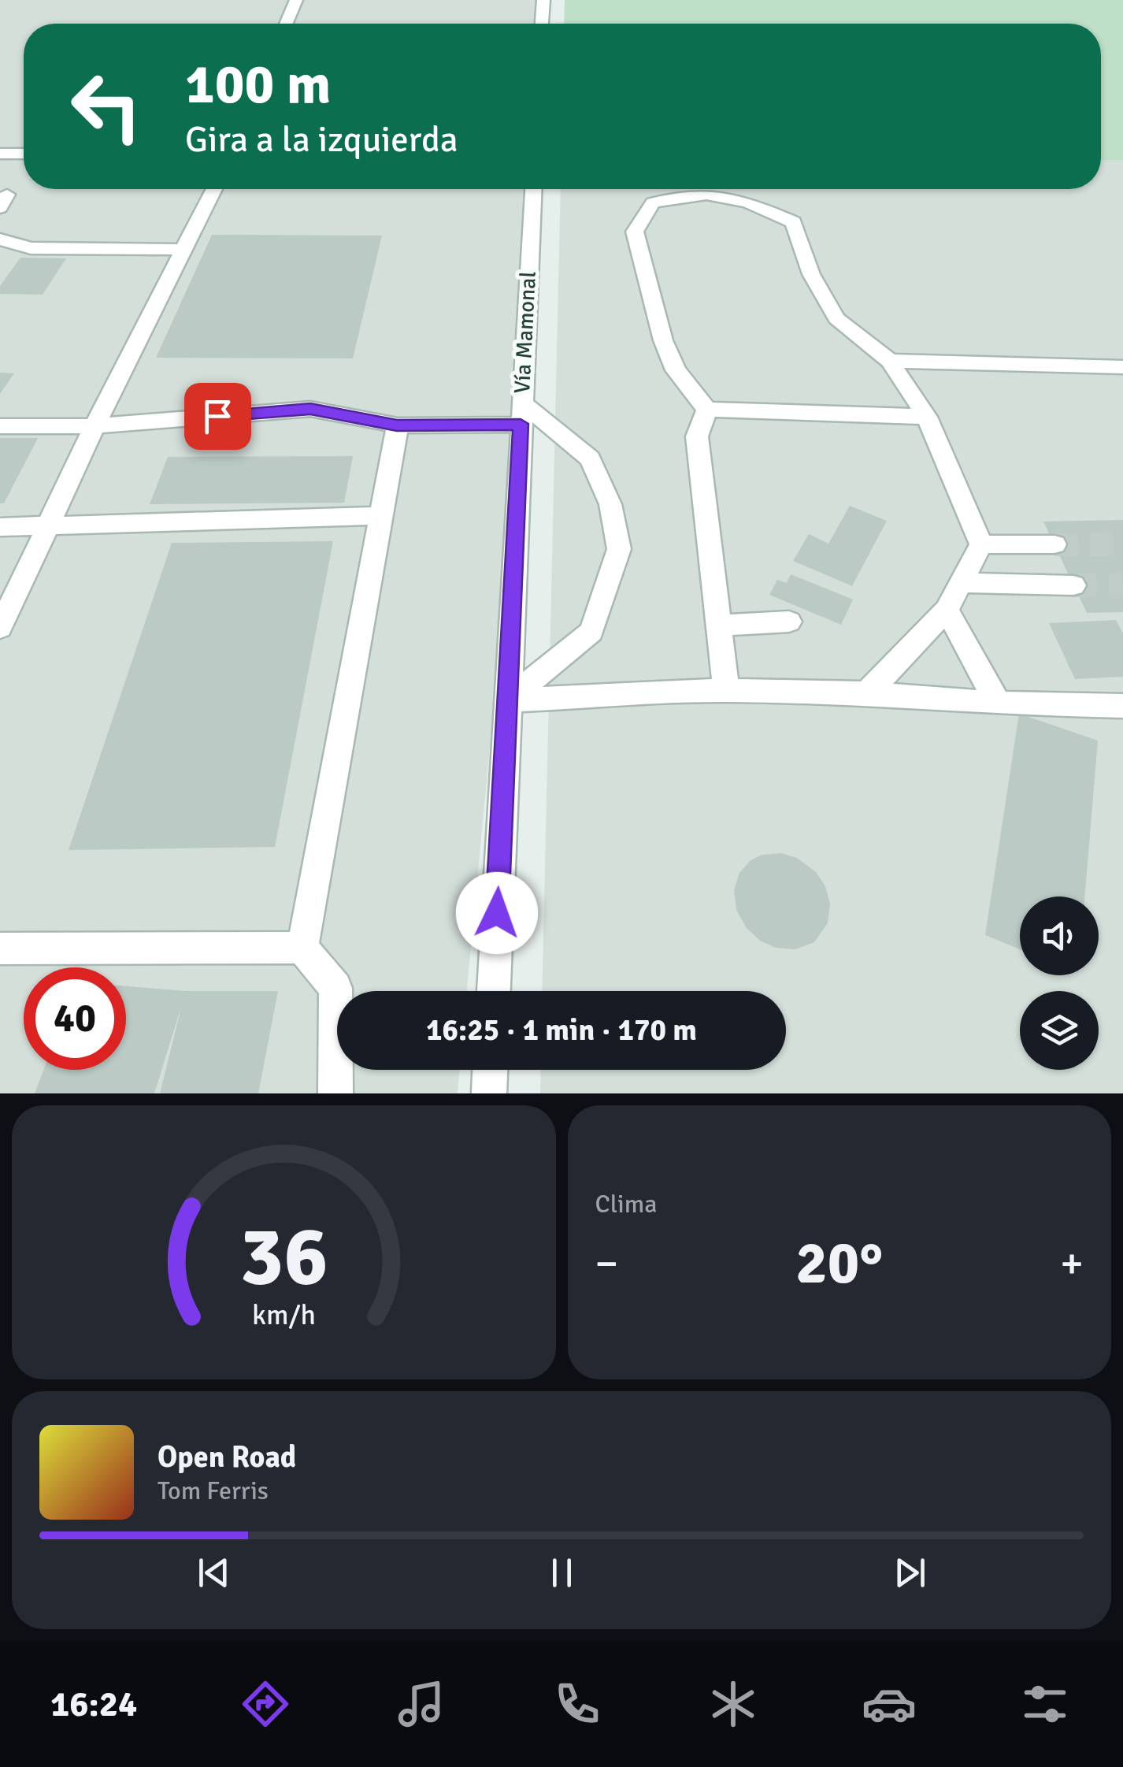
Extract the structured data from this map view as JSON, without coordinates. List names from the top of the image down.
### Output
{
  "streets": {
    "street": ["Vía Mamonal"]
  },
  "page": {
    "turn": ["100 m", "Gira a la izquierda"],
    "limit": "40",
    "trip": "16:25 · 1 min · 170 m",
    "tile": "Clima",
    "heat": ["−", "20°", "+"],
    "song": ["Open Road", "Tom Ferris"],
    "tabs": "16:24",
    "gauge": ["36", "km/h"]
  }
}
